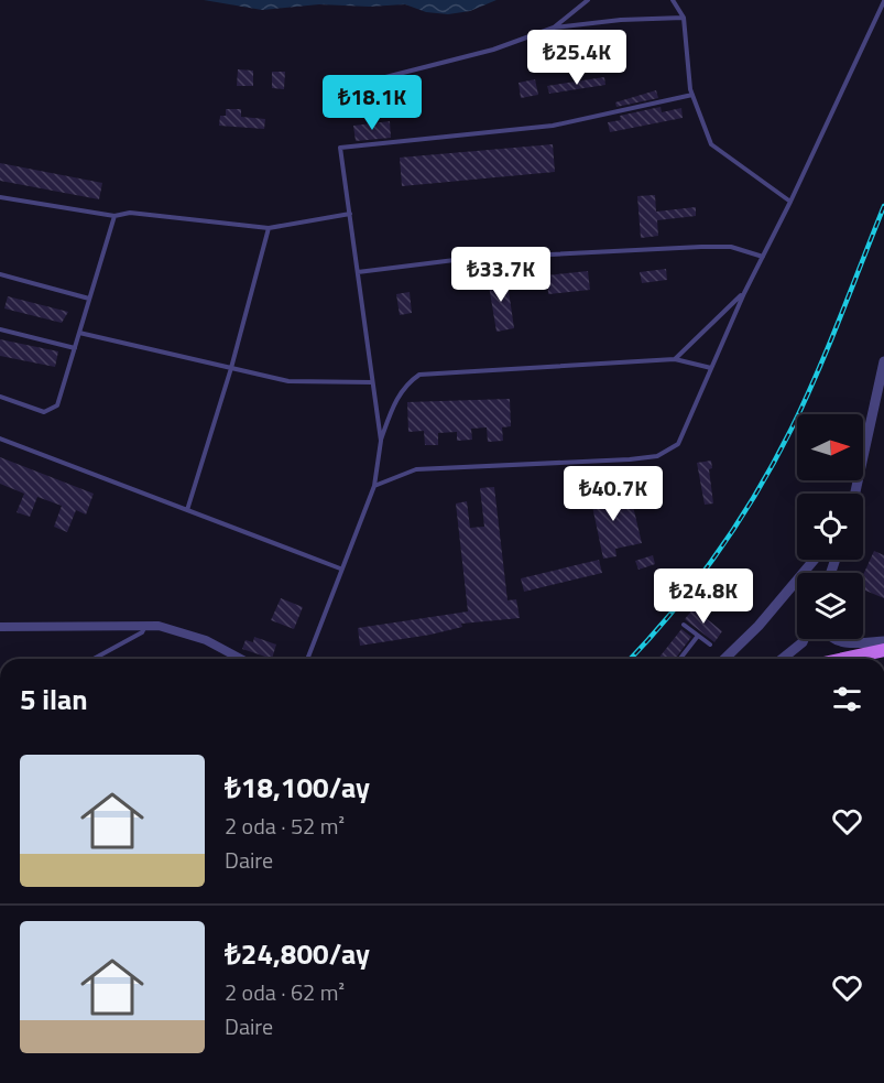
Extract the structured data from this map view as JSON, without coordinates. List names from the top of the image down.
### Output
{
  "north": "right",
  "page": {
    "price": [
      "₺25.4K",
      "₺18.1K",
      "₺33.7K",
      "₺40.7K",
      "₺24.8K"
    ],
    "heading": "5 ilan",
    "list": [
      {
        "name": "₺18,100/ay",
        "note": "2 oda · 52 m² · Daire"
      },
      {
        "name": "₺24,800/ay",
        "note": "2 oda · 62 m² · Daire"
      }
    ]
  }
}
